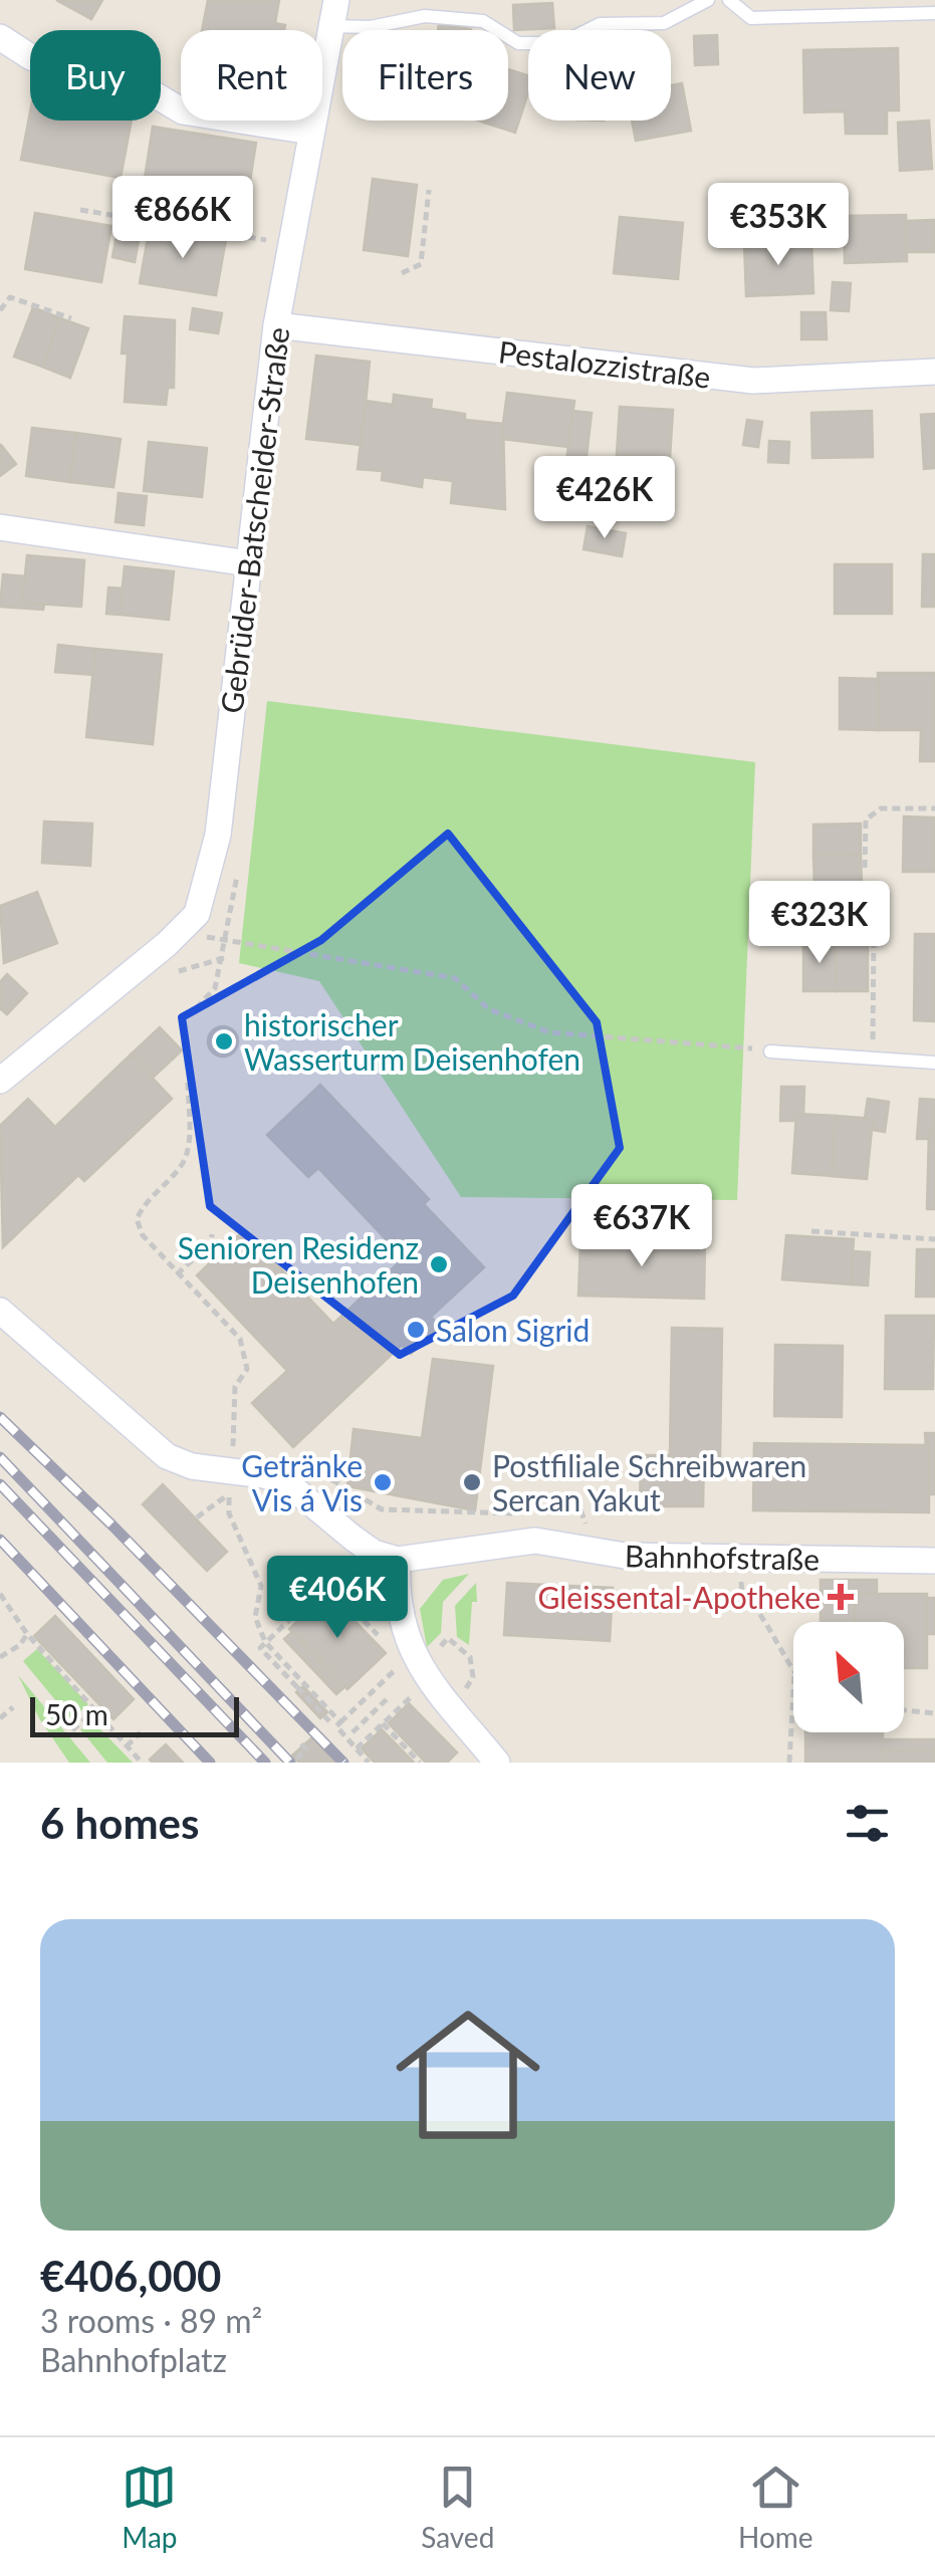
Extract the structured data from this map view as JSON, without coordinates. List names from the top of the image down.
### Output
{
  "streets": {
    "street": ["Pestalozzistraße", "Gebrüder-Batscheider-Straße", "Bahnhofstraße"]
  },
  "crossings": [
    ["Pestalozzistraße", "Gebrüder-Batscheider-Straße"]
  ],
  "places": {
    "other": [
      "historischer Wasserturm Deisenhofen",
      "Senioren Residenz Deisenhofen",
      "Salon Sigrid",
      "Getränke Vis á Vis",
      "Postfiliale Schreibwaren Sercan Yakut"
    ],
    "health": ["Gleissental-Apotheke"]
  },
  "scale_bar": "50 m",
  "north": "top left",
  "page": {
    "chip": [
      "Buy",
      "Rent",
      "Filters",
      "New"
    ],
    "price": [
      "€866K",
      "€353K",
      "€426K",
      "€323K",
      "€637K",
      "€406K"
    ],
    "scale": "50 m",
    "heading": "6 homes",
    "list": [
      {
        "name": "€406,000",
        "note": "3 rooms · 89 m² · Bahnhofplatz"
      }
    ],
    "tabs": ["Map", "Saved", "Home"]
  }
}
